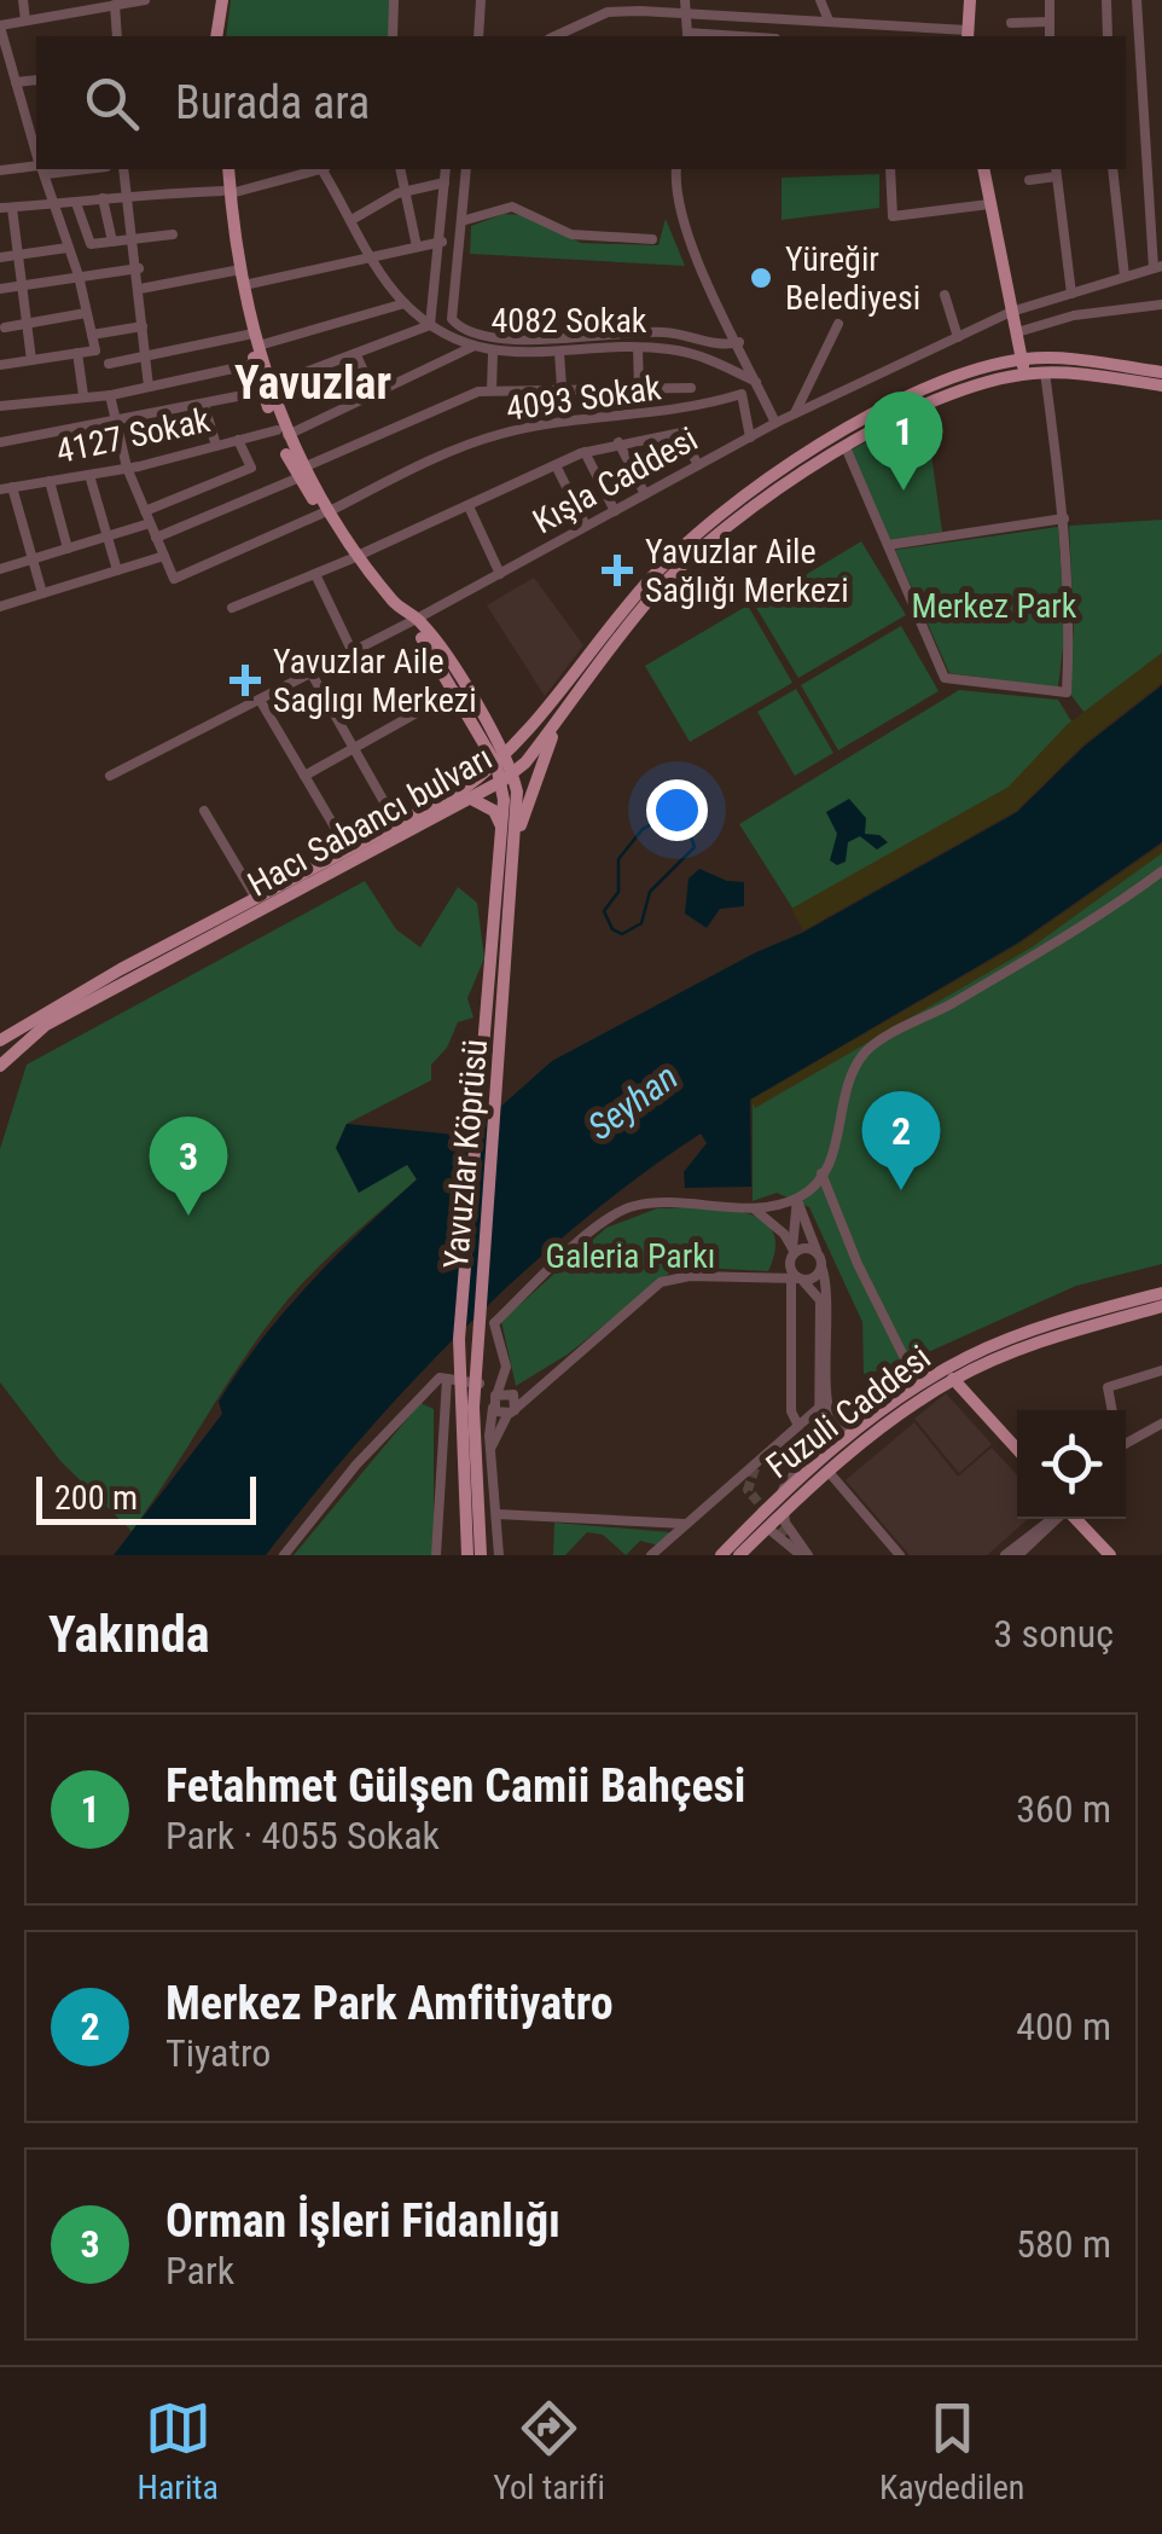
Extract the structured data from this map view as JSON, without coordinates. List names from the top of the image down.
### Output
{
  "streets": {
    "main road": ["Hacı Sabancı bulvarı", "Yavuzlar Köprüsü", "Fuzuli Caddesi"],
    "street": [
      "4082 Sokak",
      "4093 Sokak",
      "4127 Sokak",
      "Kışla Caddesi"
    ]
  },
  "crossings": [
    ["4082 Sokak", "4127 Sokak"],
    ["4093 Sokak", "Kışla Caddesi"],
    ["Hacı Sabancı bulvarı", "Yavuzlar Köprüsü"]
  ],
  "districts": ["Yavuzlar"],
  "water": ["Seyhan"],
  "parks": ["Merkez Park", "Galeria Parkı"],
  "places": {
    "other": ["Yüreğir Belediyesi"],
    "health": ["Yavuzlar Aile Sağlığı Merkezi", "Yavuzlar Aile Saglıgı Merkezi"]
  },
  "scale_bar": "200 m",
  "page": {
    "search": "Burada ara",
    "pins": ["1", "2", "3"],
    "scale": "200 m",
    "heading": ["Yakında", "3 sonuç"],
    "list": [
      {
        "mark": "1",
        "name": "Fetahmet Gülşen Camii Bahçesi",
        "note": "Park · 4055 Sokak",
        "value": "360 m"
      },
      {
        "mark": "2",
        "name": "Merkez Park Amfitiyatro",
        "note": "Tiyatro",
        "value": "400 m"
      },
      {
        "mark": "3",
        "name": "Orman İşleri Fidanlığı",
        "note": "Park",
        "value": "580 m"
      }
    ],
    "nav": ["Harita", "Yol tarifi", "Kaydedilen"]
  }
}
